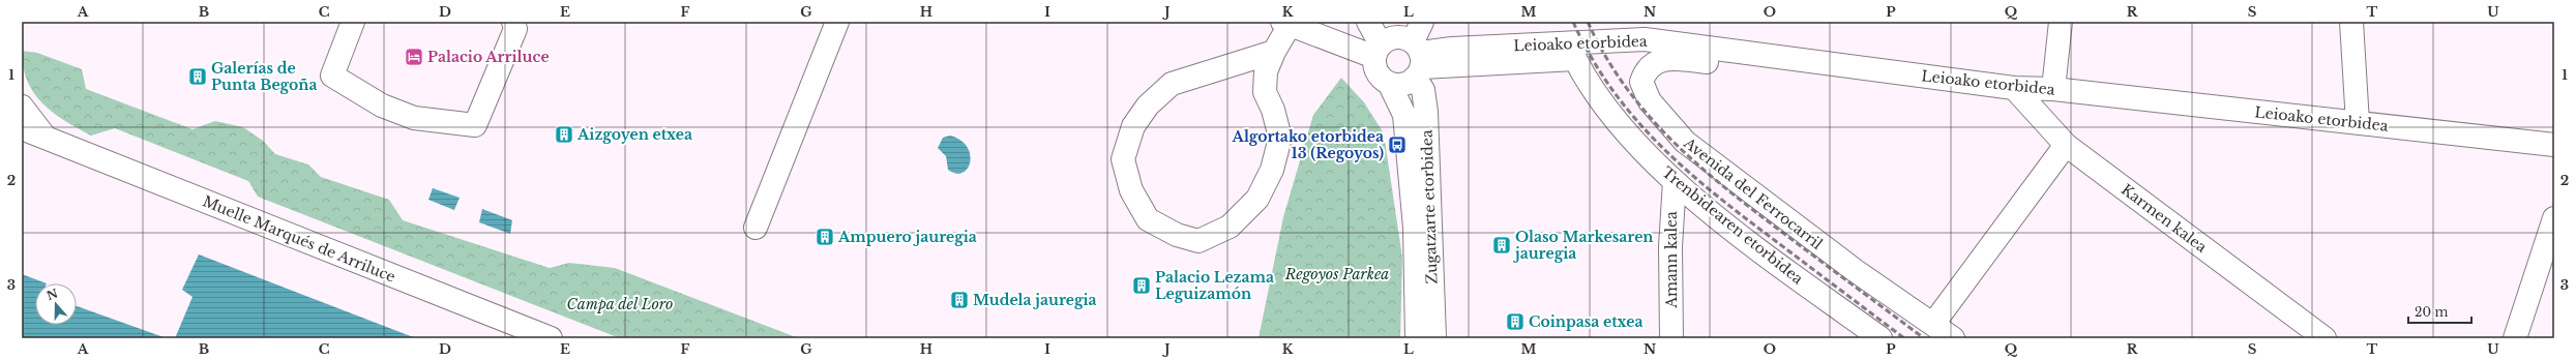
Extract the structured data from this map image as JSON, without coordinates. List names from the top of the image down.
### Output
{
  "streets": {
    "street": [
      "Leioako etorbidea",
      "Avenida del Ferrocarril",
      "Zugatzarte etorbidea",
      "Karmen kalea",
      "Trenbidearen etorbidea",
      "Muelle Marqués de Arriluce",
      "Amann kalea"
    ]
  },
  "crossings": [
    ["Leioako etorbidea", "Avenida del Ferrocarril"],
    ["Leioako etorbidea", "Zugatzarte etorbidea"],
    ["Leioako etorbidea", "Karmen kalea"],
    ["Leioako etorbidea", "Trenbidearen etorbidea"],
    ["Zugatzarte etorbidea", "Trenbidearen etorbidea"],
    ["Trenbidearen etorbidea", "Amann kalea"]
  ],
  "parks": ["Regoyos Parkea", "Campa del Loro"],
  "places": {
    "hotel": ["Palacio Arriluce"],
    "building": [
      "Galerías de Punta Begoña",
      "Aizgoyen etxea",
      "Ampuero jauregia",
      "Olaso Markesaren jauregia",
      "Palacio Lezama Leguizamón",
      "Mudela jauregia",
      "Coinpasa etxea"
    ],
    "bus stop": ["Algortako etorbidea 13 (Regoyos)"]
  },
  "scale_bar": "20 m",
  "north": "top",
  "grid": {
    "columns": [
      "A",
      "B",
      "C",
      "D",
      "E",
      "F",
      "G",
      "H",
      "I",
      "J",
      "K",
      "L",
      "M",
      "N",
      "O",
      "P",
      "Q",
      "R",
      "S",
      "T",
      "U"
    ],
    "rows": ["1", "2", "3"]
  }
}
